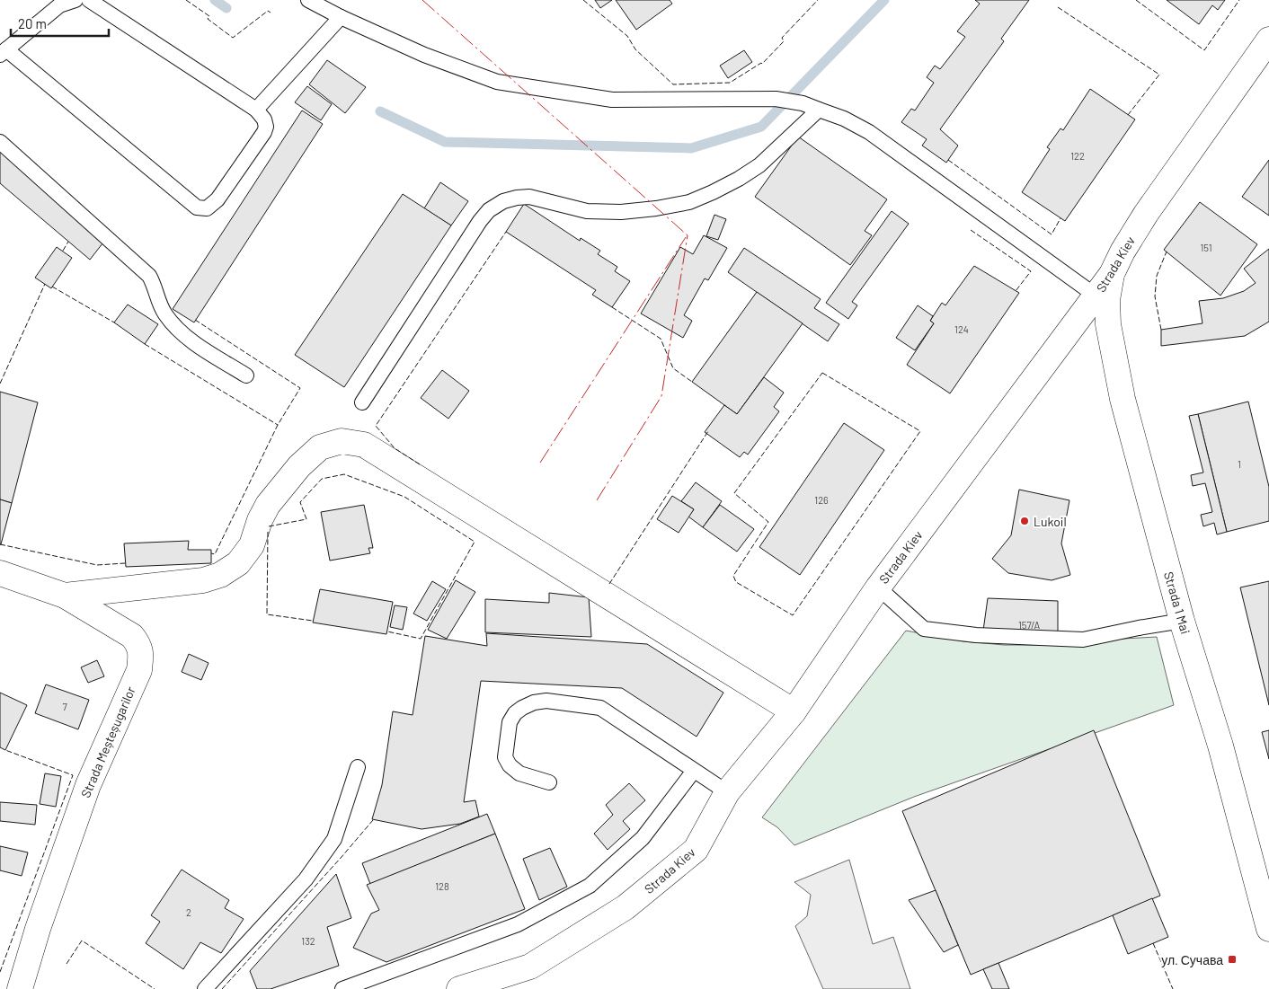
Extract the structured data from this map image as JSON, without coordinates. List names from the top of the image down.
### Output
{
  "streets": {
    "street": ["Strada Kiev", "Strada 1 Mai", "Strada Meșteșugarilor"]
  },
  "crossings": [
    ["Strada Kiev", "Strada 1 Mai"]
  ],
  "places": {
    "other": ["Lukoil"],
    "transit": ["ул. Сучава"]
  },
  "house_numbers": [
    "122",
    "151",
    "124",
    "1",
    "126",
    "157/A",
    "7",
    "128",
    "2",
    "132"
  ],
  "scale_bar": "20 m"
}
